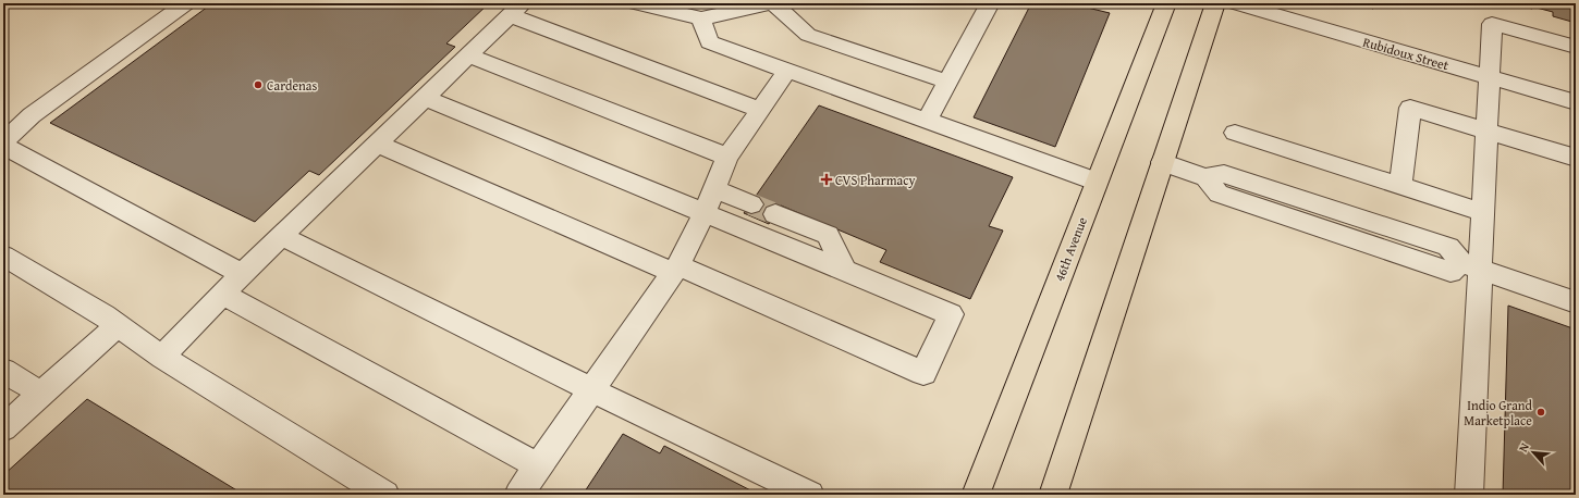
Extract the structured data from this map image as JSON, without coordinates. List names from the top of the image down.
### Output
{
  "streets": {
    "main road": ["46th Avenue"],
    "street": ["Rubidoux Street"]
  },
  "places": {
    "other": ["Cardenas", "Indio Grand Marketplace"],
    "health": ["CVS Pharmacy"]
  },
  "north": "top left"
}
